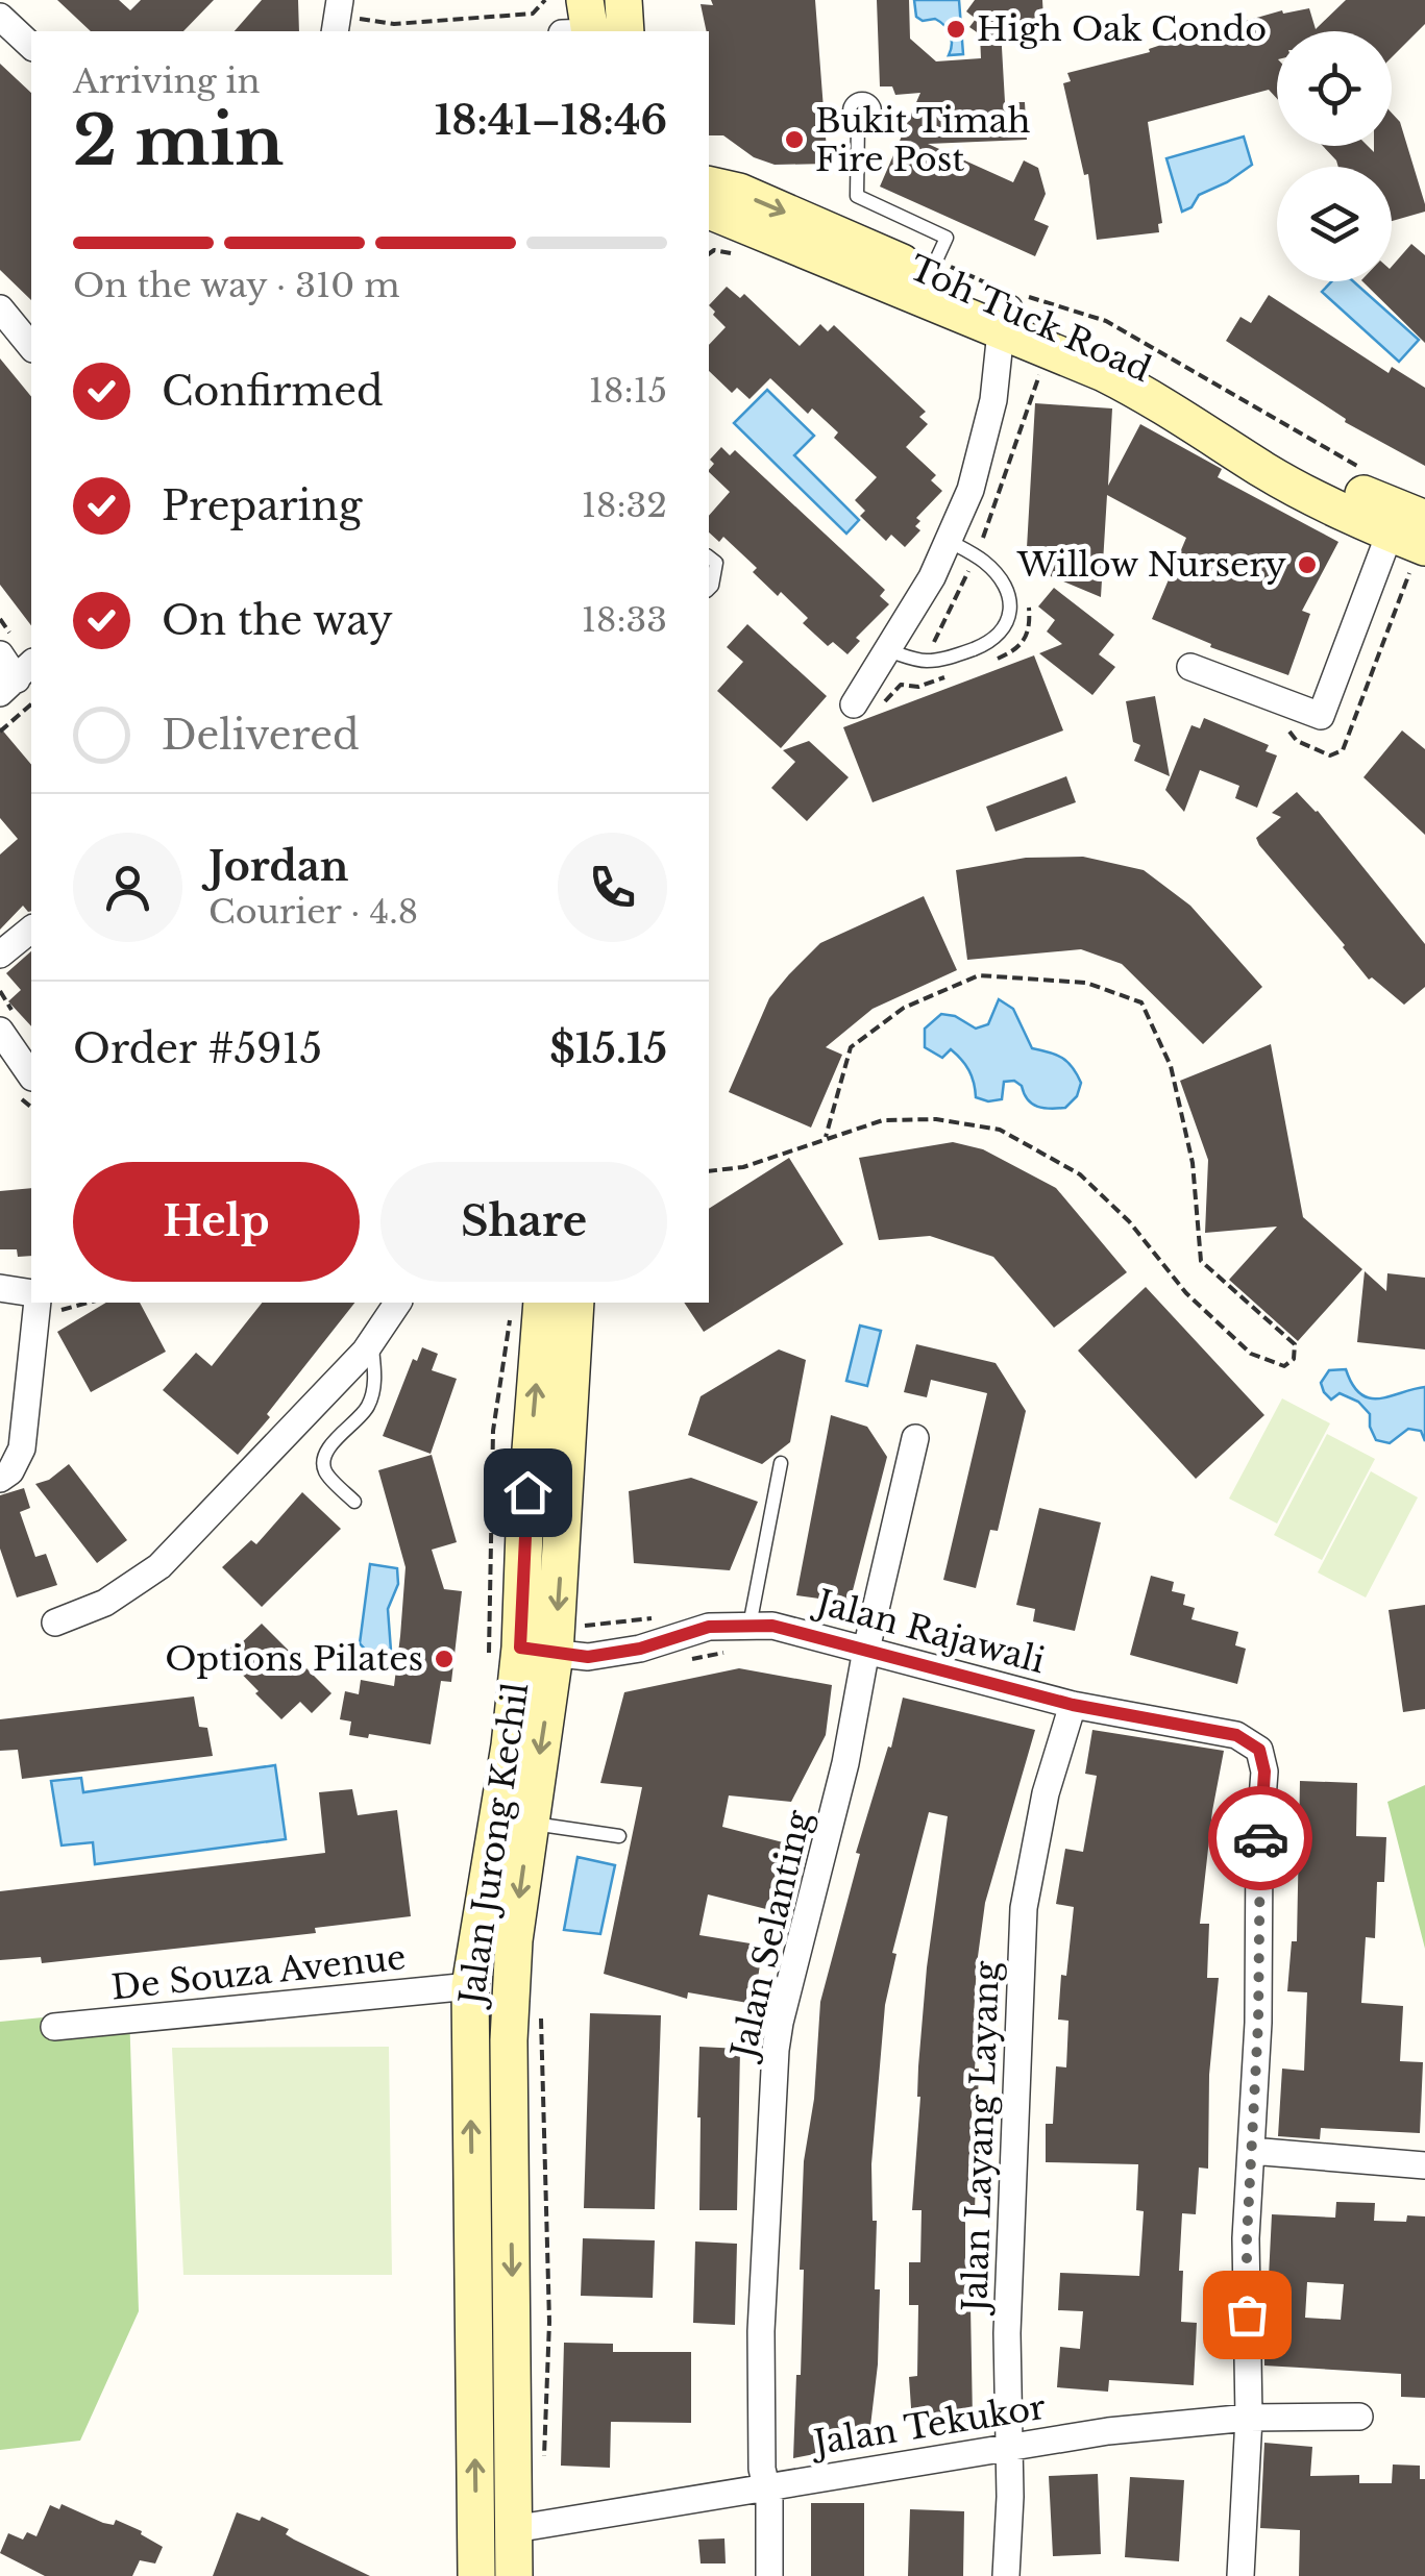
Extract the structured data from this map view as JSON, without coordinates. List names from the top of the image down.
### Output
{
  "streets": {
    "main road": ["Toh Tuck Road", "Jalan Jurong Kechil"],
    "street": [
      "Jalan Rajawali",
      "Jalan Selanting",
      "De Souza Avenue",
      "Jalan Layang Layang",
      "Jalan Tekukor"
    ]
  },
  "crossings": [
    ["Jalan Rajawali", "Jalan Jurong Kechil"],
    ["Jalan Rajawali", "Jalan Selanting"],
    ["Jalan Rajawali", "Jalan Layang Layang"],
    ["Jalan Jurong Kechil", "De Souza Avenue"],
    ["Jalan Jurong Kechil", "Jalan Tekukor"],
    ["Jalan Selanting", "Jalan Tekukor"],
    ["Jalan Layang Layang", "Jalan Tekukor"]
  ],
  "places": [
    "High Oak Condo",
    "Bukit Timah Fire Post",
    "Willow Nursery",
    "Options Pilates"
  ],
  "page": {
    "heading": ["2 min", "Arriving in", "18:41–18:46"],
    "panel": [
      "Jordan",
      "Courier · 4.8",
      "Order #5915",
      "$15.15"
    ],
    "bar": "On the way · 310 m",
    "list": [
      ["Confirmed", "18:15"],
      ["Preparing", "18:32"],
      ["On the way", "18:33"],
      "Delivered"
    ],
    "buttons": ["Help", "Share"]
  }
}
